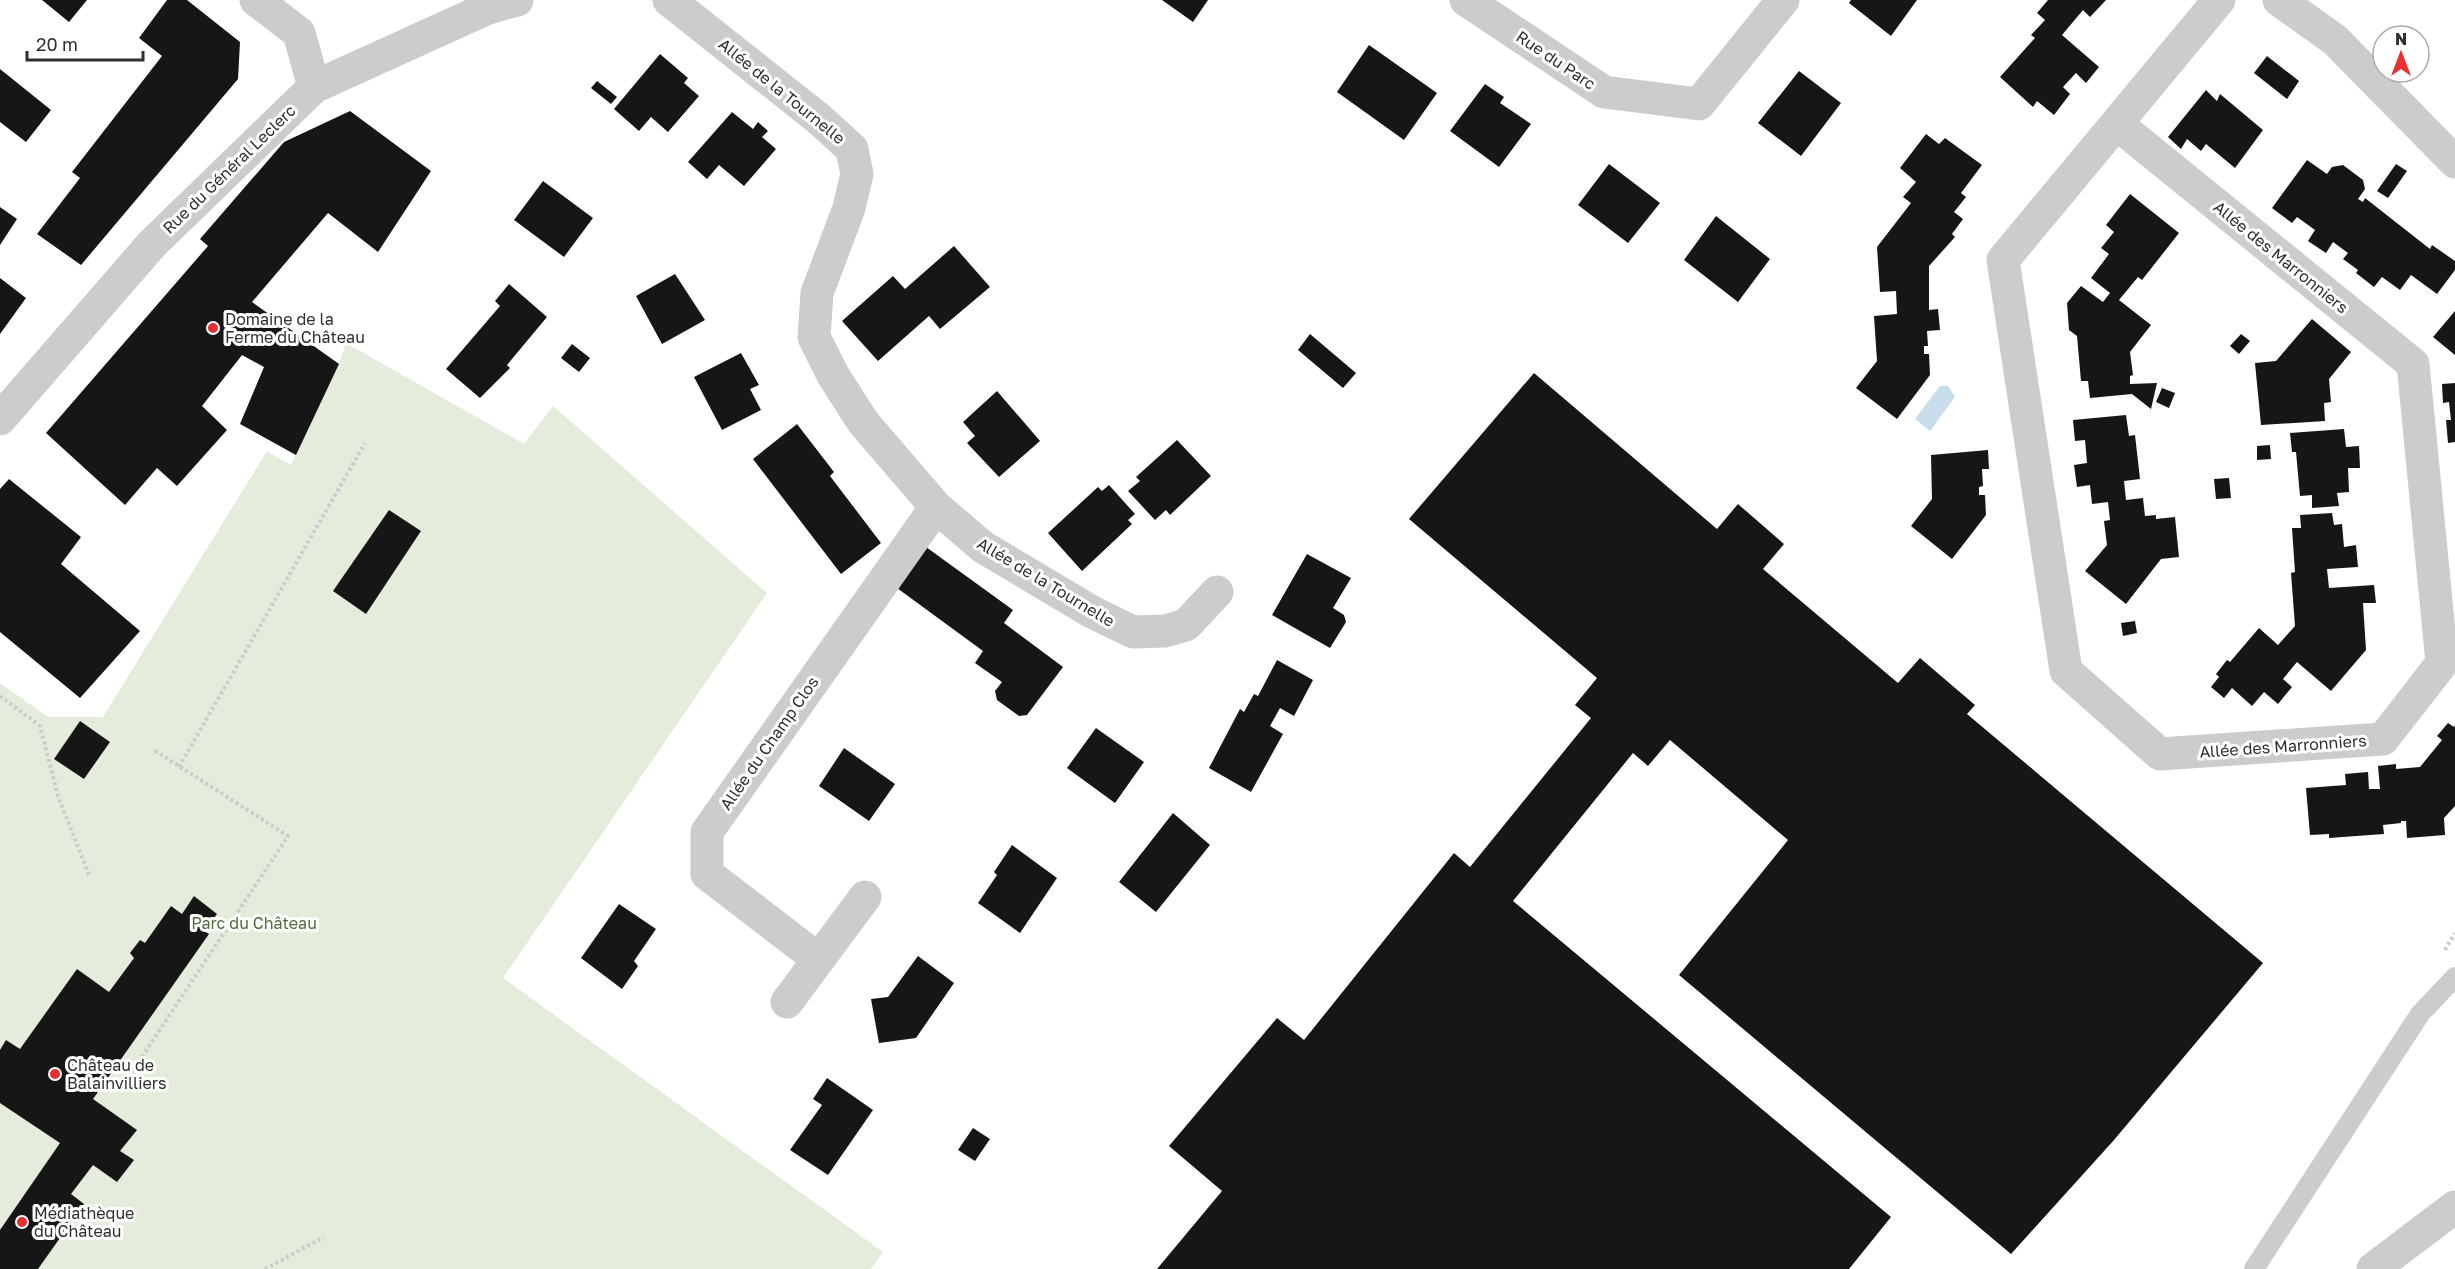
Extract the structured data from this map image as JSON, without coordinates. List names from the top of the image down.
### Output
{
  "streets": {
    "street": [
      "Rue du Parc",
      "Allée de la Tournelle",
      "Rue du Général Leclerc",
      "Allée des Marronniers",
      "Allée du Champ Clos"
    ]
  },
  "crossings": [
    ["Allée de la Tournelle", "Allée du Champ Clos"]
  ],
  "parks": ["Parc du Château"],
  "places": ["Domaine de la Ferme du Château", "Château de Balainvilliers", "Médiathèque du Château"],
  "scale_bar": "20 m",
  "north": "top"
}
